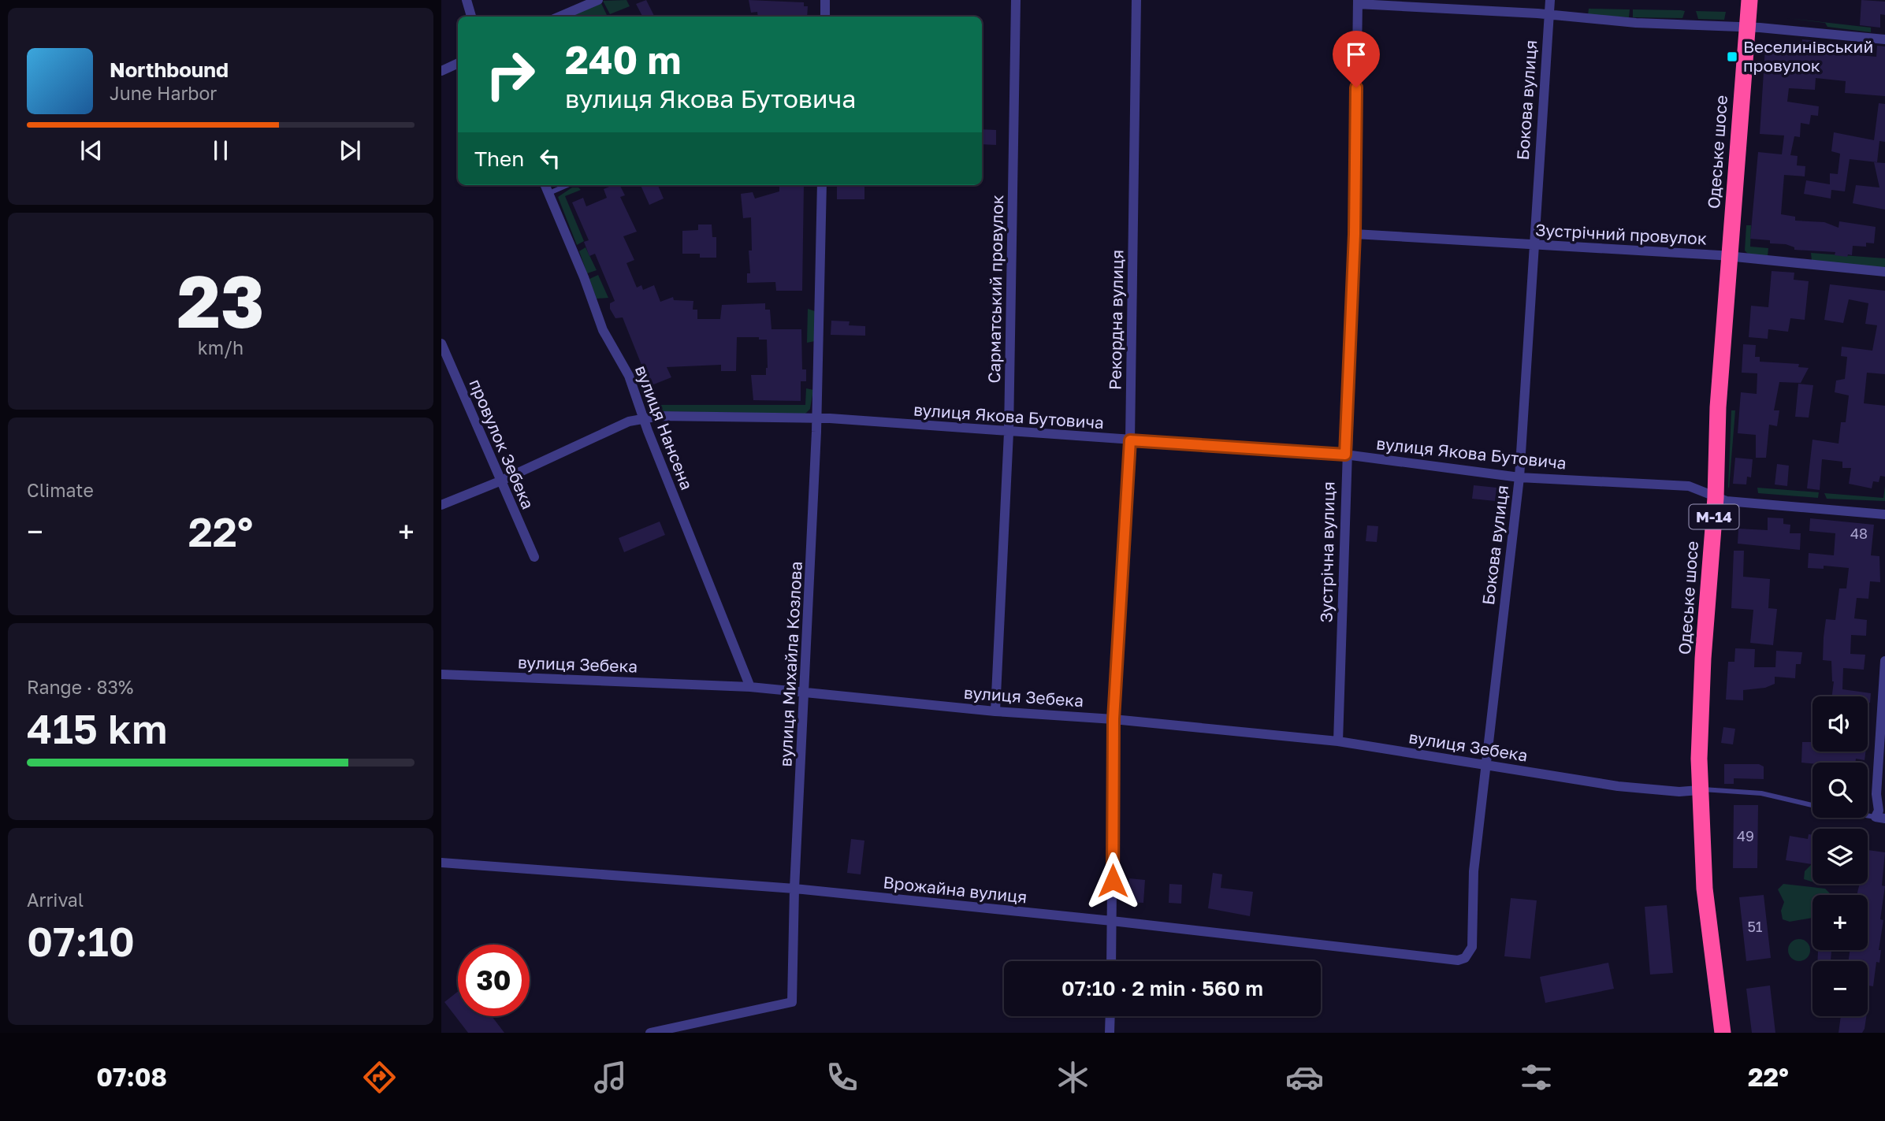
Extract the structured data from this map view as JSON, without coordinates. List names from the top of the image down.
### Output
{
  "streets": {
    "highway": ["Одеське шосе", "М-14"],
    "street": [
      "Бокова вулиця",
      "Зустрічний провулок",
      "Сарматський провулок",
      "Рекордна вулиця",
      "вулиця Якова Бутовича",
      "вулиця Нансена",
      "провулок Зебека",
      "Зустрічна вулиця",
      "вулиця Михайла Козлова",
      "вулиця Зебека",
      "Врожайна вулиця"
    ]
  },
  "crossings": [
    ["Бокова вулиця", "Зустрічний провулок"],
    ["Бокова вулиця", "вулиця Якова Бутовича"],
    ["Бокова вулиця", "вулиця Зебека"],
    ["Бокова вулиця", "Врожайна вулиця"],
    ["Одеське шосе", "Зустрічний провулок"],
    ["Одеське шосе", "вулиця Якова Бутовича"],
    ["Одеське шосе", "вулиця Зебека"],
    ["Зустрічний провулок", "Зустрічна вулиця"],
    ["Сарматський провулок", "вулиця Якова Бутовича"],
    ["Сарматський провулок", "вулиця Зебека"],
    ["Рекордна вулиця", "вулиця Якова Бутовича"],
    ["Рекордна вулиця", "вулиця Зебека"],
    ["Рекордна вулиця", "Врожайна вулиця"],
    ["вулиця Якова Бутовича", "вулиця Нансена"],
    ["вулиця Якова Бутовича", "провулок Зебека"],
    ["вулиця Якова Бутовича", "Зустрічна вулиця"],
    ["вулиця Якова Бутовича", "вулиця Михайла Козлова"],
    ["вулиця Нансена", "вулиця Зебека"],
    ["Зустрічна вулиця", "вулиця Зебека"],
    ["вулиця Михайла Козлова", "вулиця Зебека"],
    ["вулиця Михайла Козлова", "Врожайна вулиця"]
  ],
  "places": {
    "transit": ["Веселинівський провулок"]
  },
  "house_numbers": ["48", "49", "51"],
  "page": {
    "turn": ["240 m", "вулиця Якова Бутовича"],
    "song": ["Northbound", "June Harbor"],
    "then": "Then",
    "tile": [
      ["23", "km/h"],
      "Climate",
      ["Range · 83%", "415 km"],
      ["Arrival", "07:10"]
    ],
    "heat": ["−", "22°", "+"],
    "map_buttons": ["+", "−"],
    "limit": "30",
    "trip": "07:10 · 2 min · 560 m",
    "tabs": ["07:08", "22°"]
  }
}
